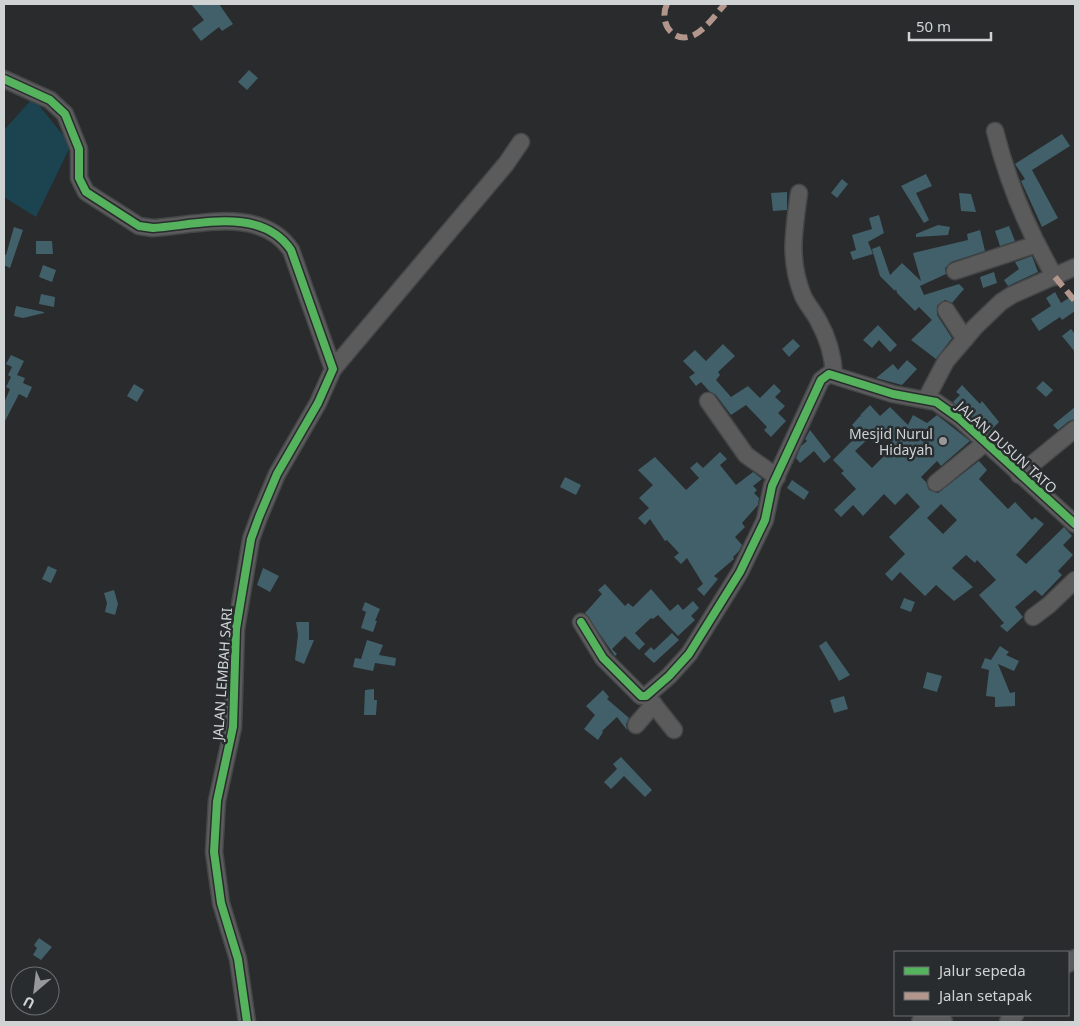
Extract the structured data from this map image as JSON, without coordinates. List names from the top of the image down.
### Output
{
  "streets": {
    "street": ["JALAN DUSUN TATO", "JALAN LEMBAH SARI"]
  },
  "places": ["Mesjid Nurul Hidayah"],
  "legend": ["Jalur sepeda", "Jalan setapak"],
  "scale_bar": "50 m",
  "north": "bottom left"
}
